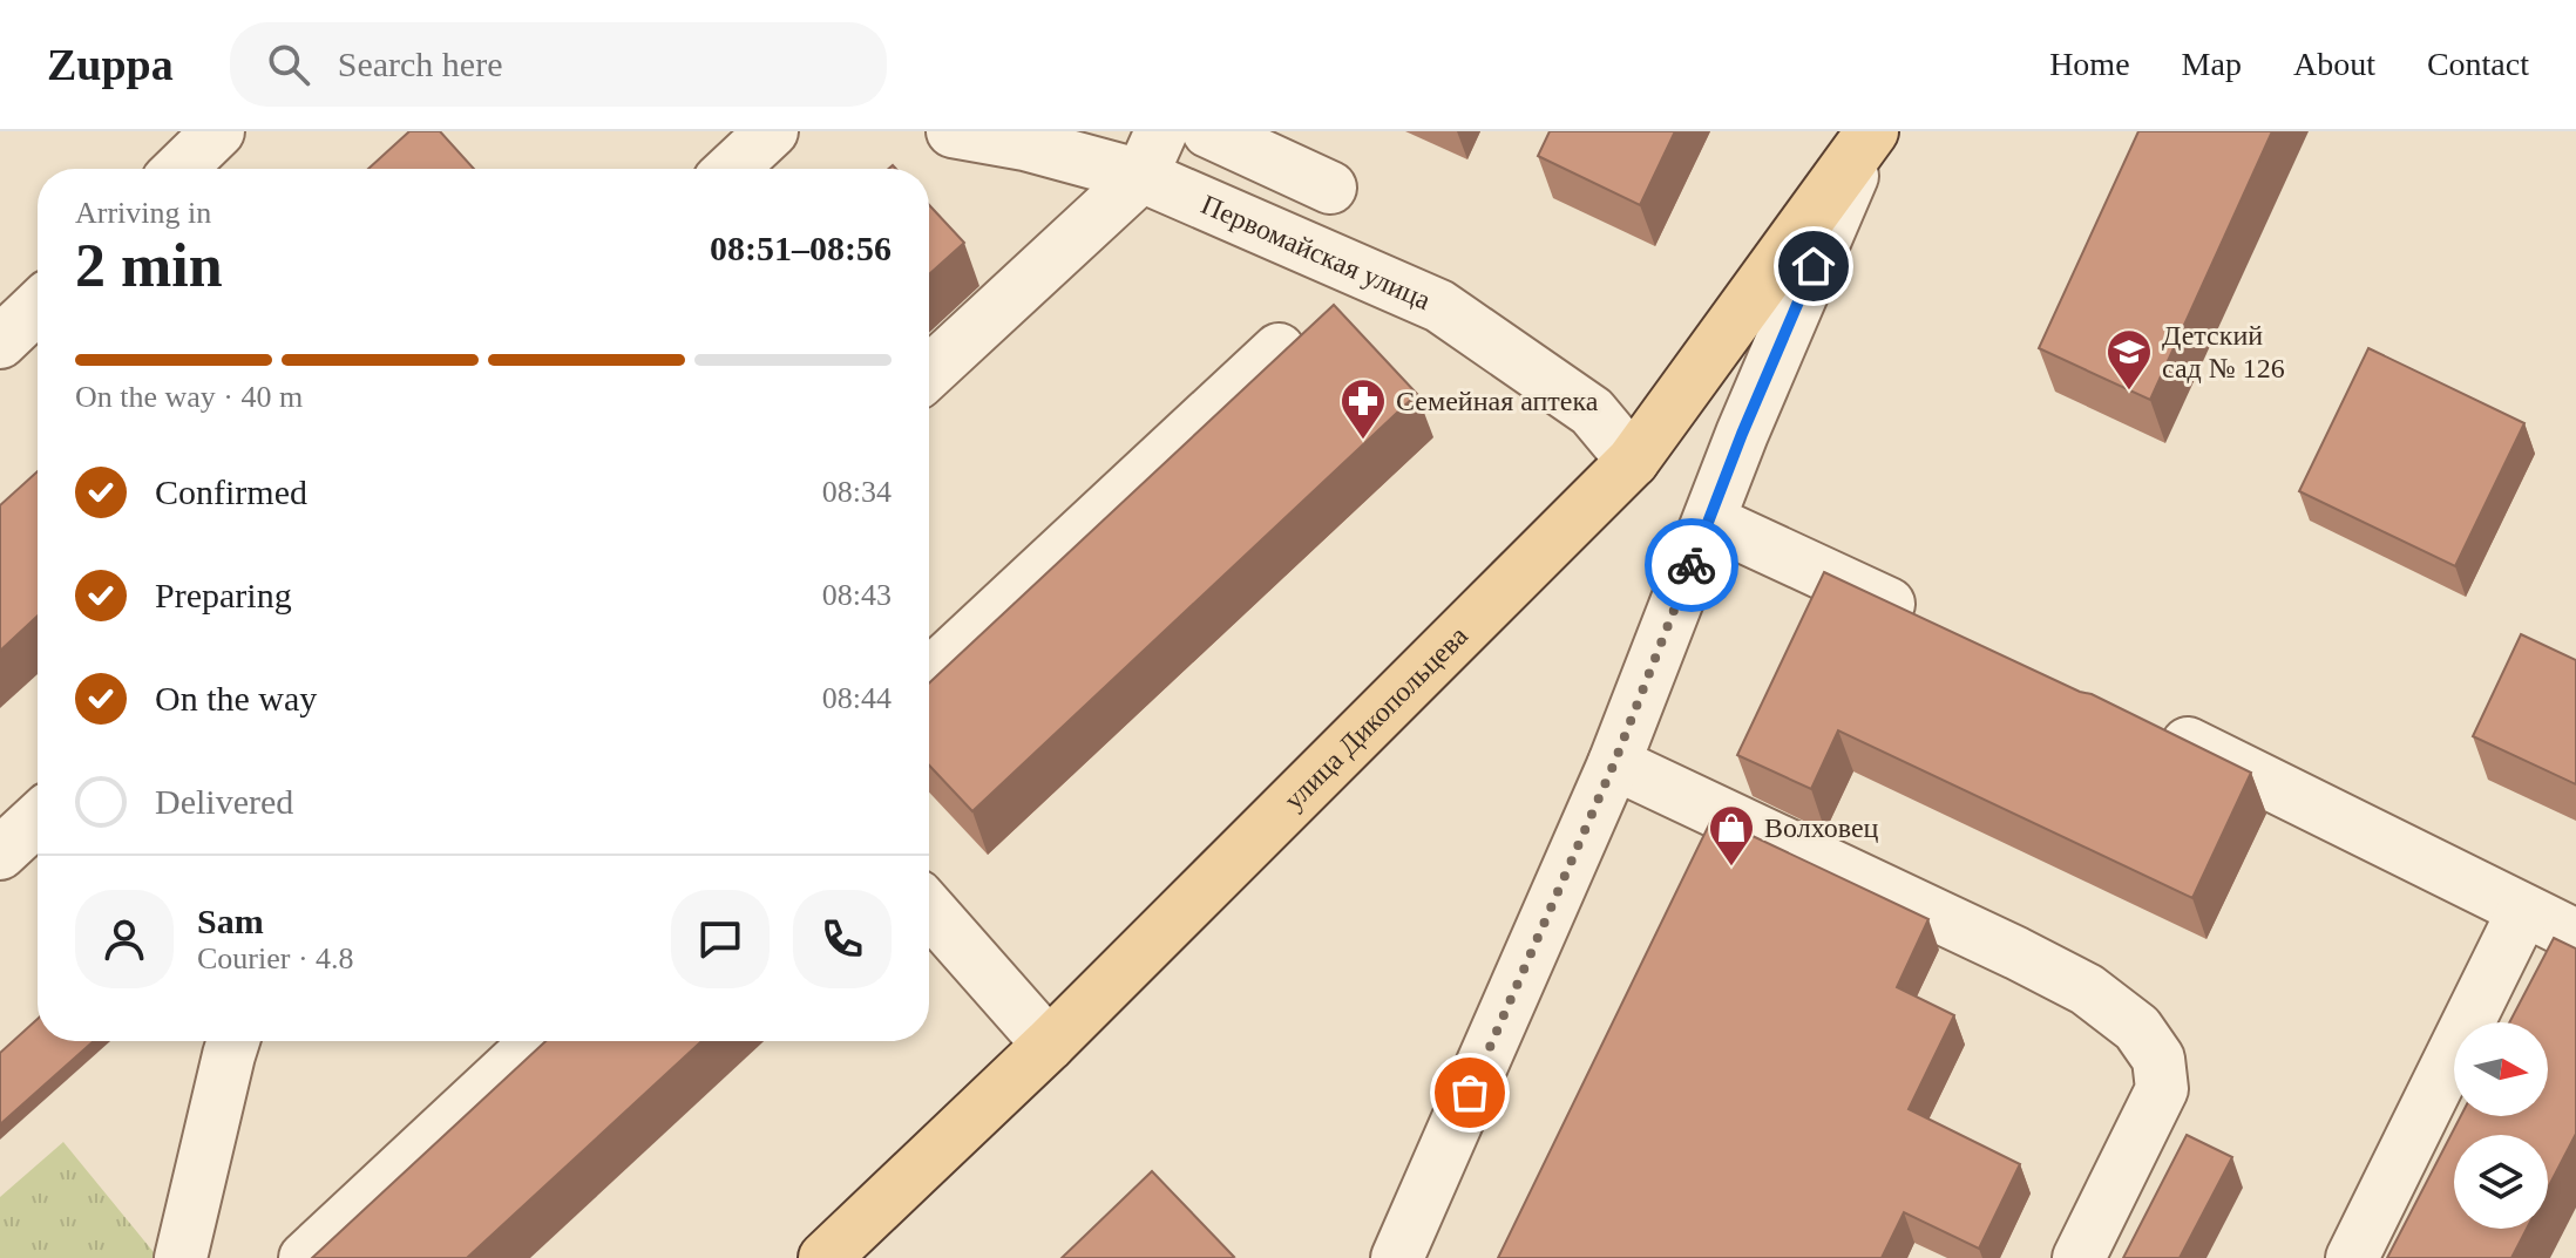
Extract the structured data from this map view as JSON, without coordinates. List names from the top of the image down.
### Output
{
  "streets": {
    "main road": ["улица Дикопольцева"],
    "street": ["Первомайская улица"]
  },
  "crossings": [
    ["Первомайская улица", "улица Дикопольцева"]
  ],
  "places": {
    "school or university": ["Детский сад № 126"],
    "pharmacy": ["Семейная аптека"],
    "shop": ["Волховец"]
  },
  "north": "right",
  "page": {
    "header": "Zuppa",
    "search": "Search here",
    "nav": [
      "Home",
      "Map",
      "About",
      "Contact"
    ],
    "heading": ["2 min", "Arriving in", "08:51–08:56"],
    "panel": ["Sam", "Courier · 4.8"],
    "bar": "On the way · 40 m",
    "list": [
      ["Confirmed", "08:34"],
      ["Preparing", "08:43"],
      ["On the way", "08:44"],
      "Delivered"
    ]
  }
}
